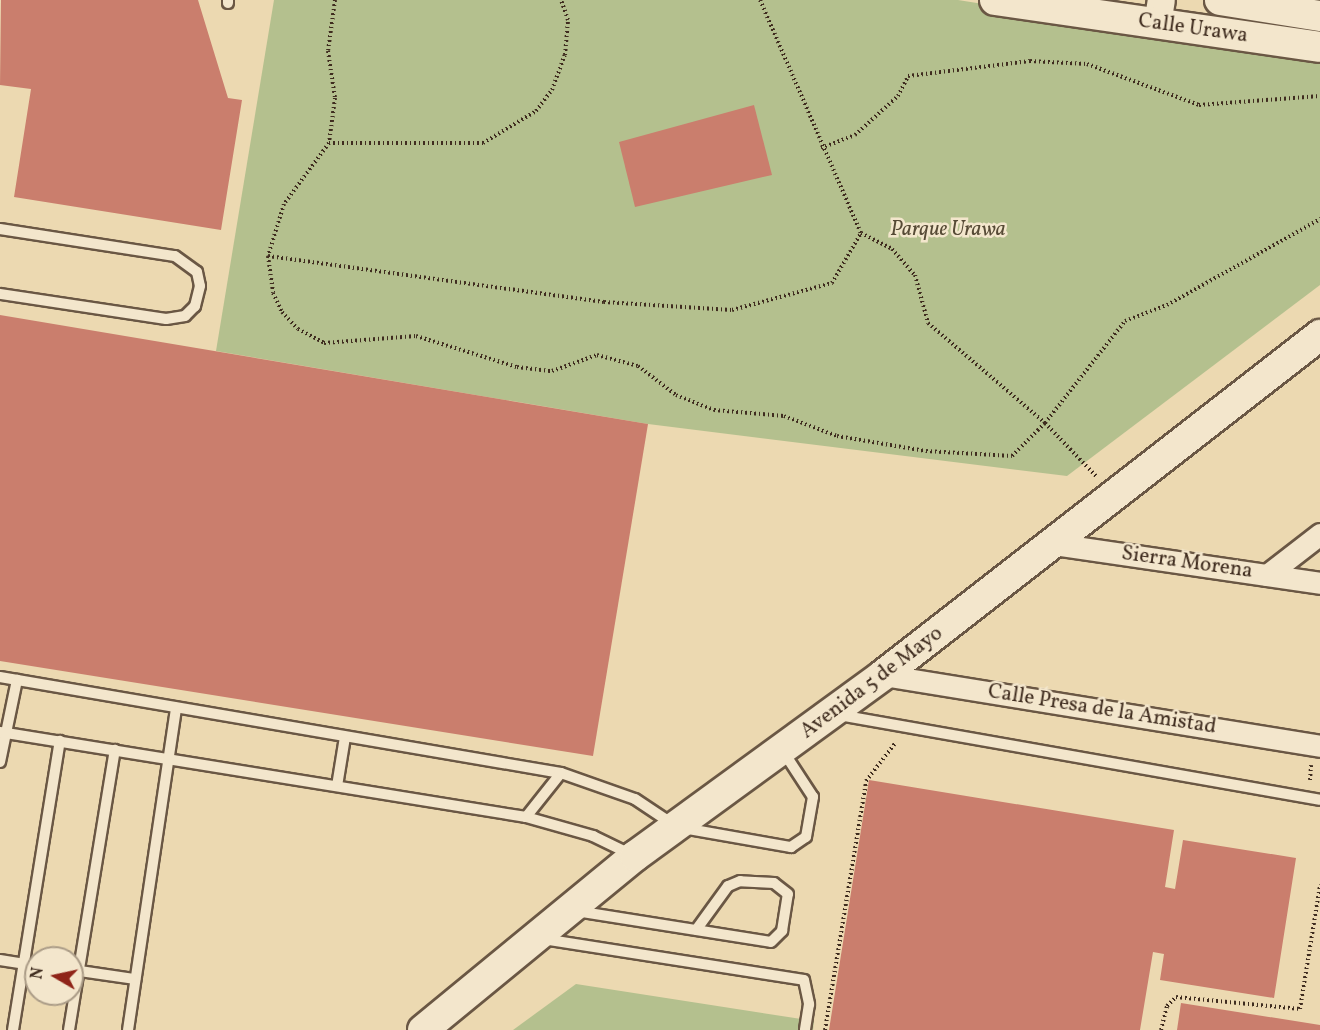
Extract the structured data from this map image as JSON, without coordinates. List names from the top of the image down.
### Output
{
  "streets": {
    "main road": ["Calle Urawa", "Avenida 5 de Mayo"],
    "street": ["Sierra Morena", "Calle Presa de la Amistad"]
  },
  "crossings": [
    ["Sierra Morena", "Avenida 5 de Mayo"],
    ["Avenida 5 de Mayo", "Calle Presa de la Amistad"]
  ],
  "parks": ["Parque Urawa"],
  "north": "left"
}
